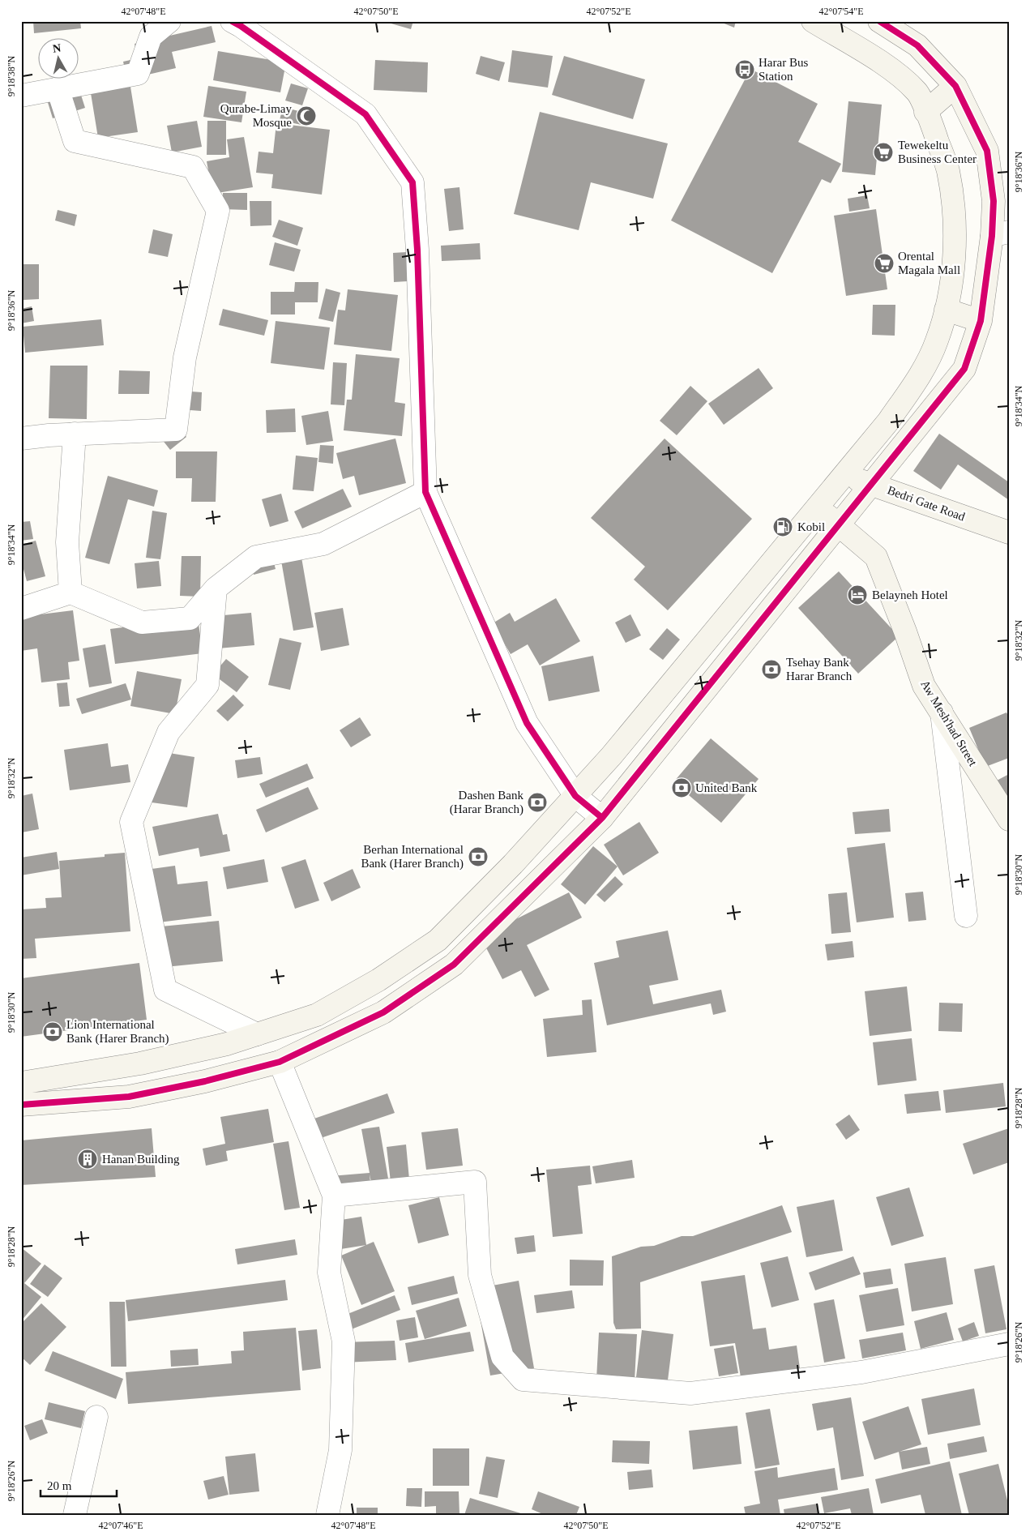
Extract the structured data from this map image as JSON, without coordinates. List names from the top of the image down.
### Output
{
  "streets": {
    "street": ["Bedri Gate Road", "Aw Mesh'had Street"]
  },
  "places": {
    "bus stop": ["Harar Bus Station"],
    "mosque": ["Qurabe-Limay Mosque"],
    "supermarket": ["Tewekeltu Business Center", "Orental Magala Mall"],
    "fuel station": ["Kobil"],
    "hotel": ["Belayneh Hotel"],
    "bank": [
      "Tsehay Bank Harar Branch",
      "United Bank",
      "Dashen Bank (Harar Branch)",
      "Berhan International Bank (Harer Branch)",
      "Lion International Bank (Harer Branch)"
    ],
    "building": ["Hanan Building"]
  },
  "scale_bar": "20 m",
  "north": "top",
  "coordinates": [
    "42°07'48\"E",
    "42°07'50\"E",
    "42°07'52\"E",
    "42°07'54\"E",
    "9°18'38\"N",
    "9°18'36\"N",
    "9°18'34\"N",
    "9°18'32\"N",
    "9°18'30\"N",
    "9°18'28\"N",
    "9°18'26\"N",
    "42°07'46\"E"
  ]
}
